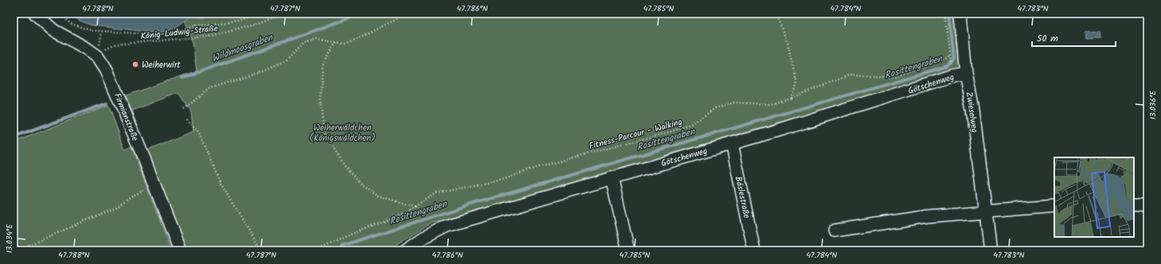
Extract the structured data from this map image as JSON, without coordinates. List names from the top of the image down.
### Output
{
  "streets": {
    "street": [
      "Götschenweg",
      "Zwieselweg",
      "Firmianstraße",
      "Bäslestraße"
    ],
    "path": ["König-Ludwig-Straße", "Fitness-Parcour - Walking"]
  },
  "crossings": [
    ["König-Ludwig-Straße", "Firmianstraße"],
    ["Götschenweg", "Zwieselweg"],
    ["Götschenweg", "Bäslestraße"]
  ],
  "water": ["Wildmoosgraben", "Rosittengraben"],
  "parks": ["Weiherwäldchen (Königswäldchen)"],
  "places": ["Weiherwirt"],
  "scale_bar": "50 m",
  "coordinates": [
    "47.788°N",
    "47.787°N",
    "47.786°N",
    "47.785°N",
    "47.784°N",
    "47.783°N",
    "13.036°E",
    "13.034°E"
  ]
}
